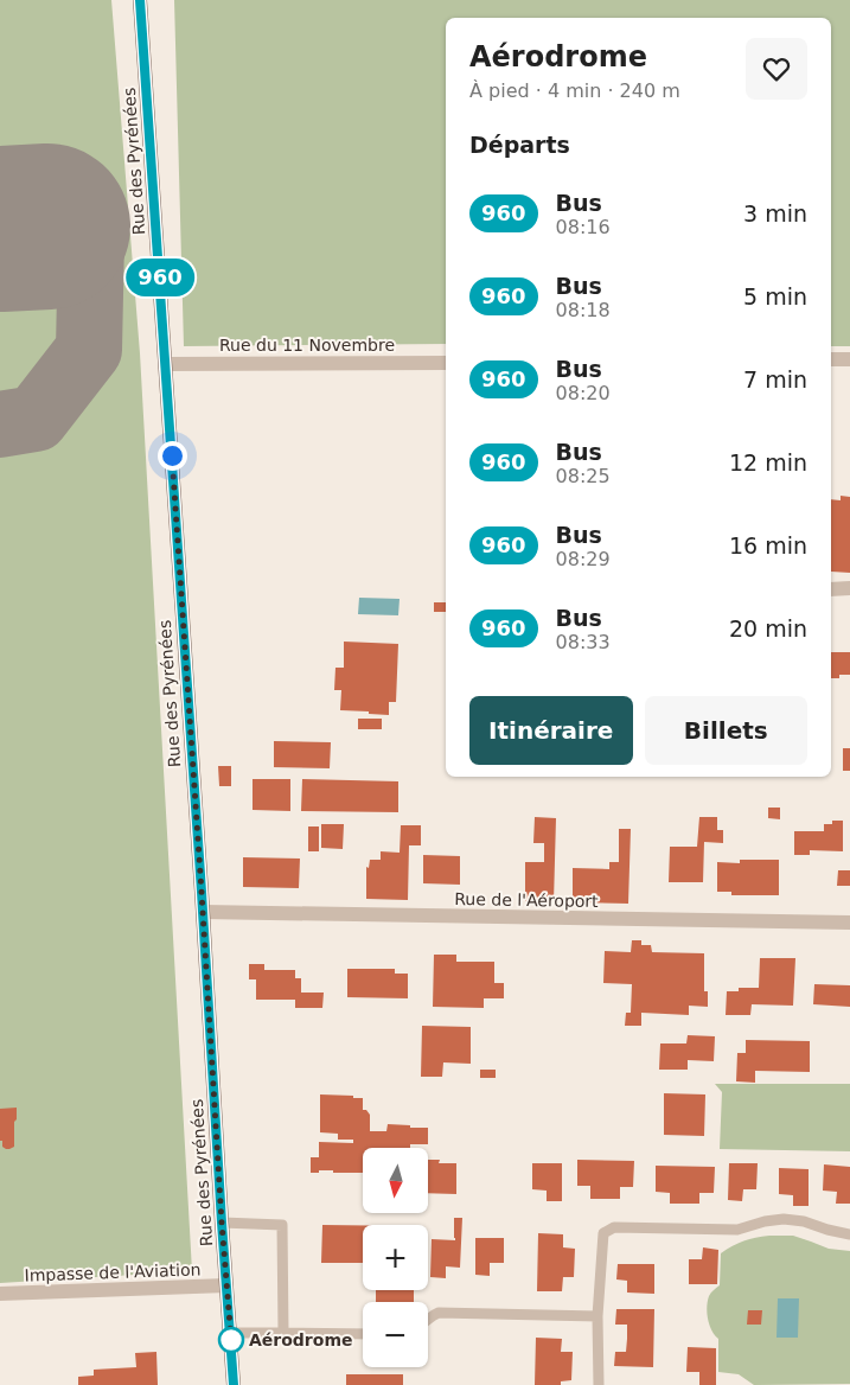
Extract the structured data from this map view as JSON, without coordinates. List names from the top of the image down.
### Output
{
  "streets": {
    "main road": ["Rue des Pyrénées"],
    "street": ["Rue du 11 Novembre", "Rue de l'Aéroport", "Impasse de l'Aviation"]
  },
  "crossings": [
    ["Rue des Pyrénées", "Rue du 11 Novembre"],
    ["Rue des Pyrénées", "Rue de l'Aéroport"],
    ["Rue des Pyrénées", "Impasse de l'Aviation"]
  ],
  "places": ["Aérodrome"],
  "lines": ["bus line 960"],
  "north": "bottom",
  "page": {
    "on_map": "960",
    "heading": [
      ["Aérodrome", "À pied · 4 min · 240 m"],
      "Départs"
    ],
    "list": [
      {
        "mark": "960",
        "name": "Bus",
        "note": "08:16",
        "value": "3 min"
      },
      {
        "mark": "960",
        "name": "Bus",
        "note": "08:18",
        "value": "5 min"
      },
      {
        "mark": "960",
        "name": "Bus",
        "note": "08:20",
        "value": "7 min"
      },
      {
        "mark": "960",
        "name": "Bus",
        "note": "08:25",
        "value": "12 min"
      },
      {
        "mark": "960",
        "name": "Bus",
        "note": "08:29",
        "value": "16 min"
      },
      {
        "mark": "960",
        "name": "Bus",
        "note": "08:33",
        "value": "20 min"
      }
    ],
    "buttons": ["Itinéraire", "Billets"],
    "map_buttons": ["+", "−"]
  }
}
